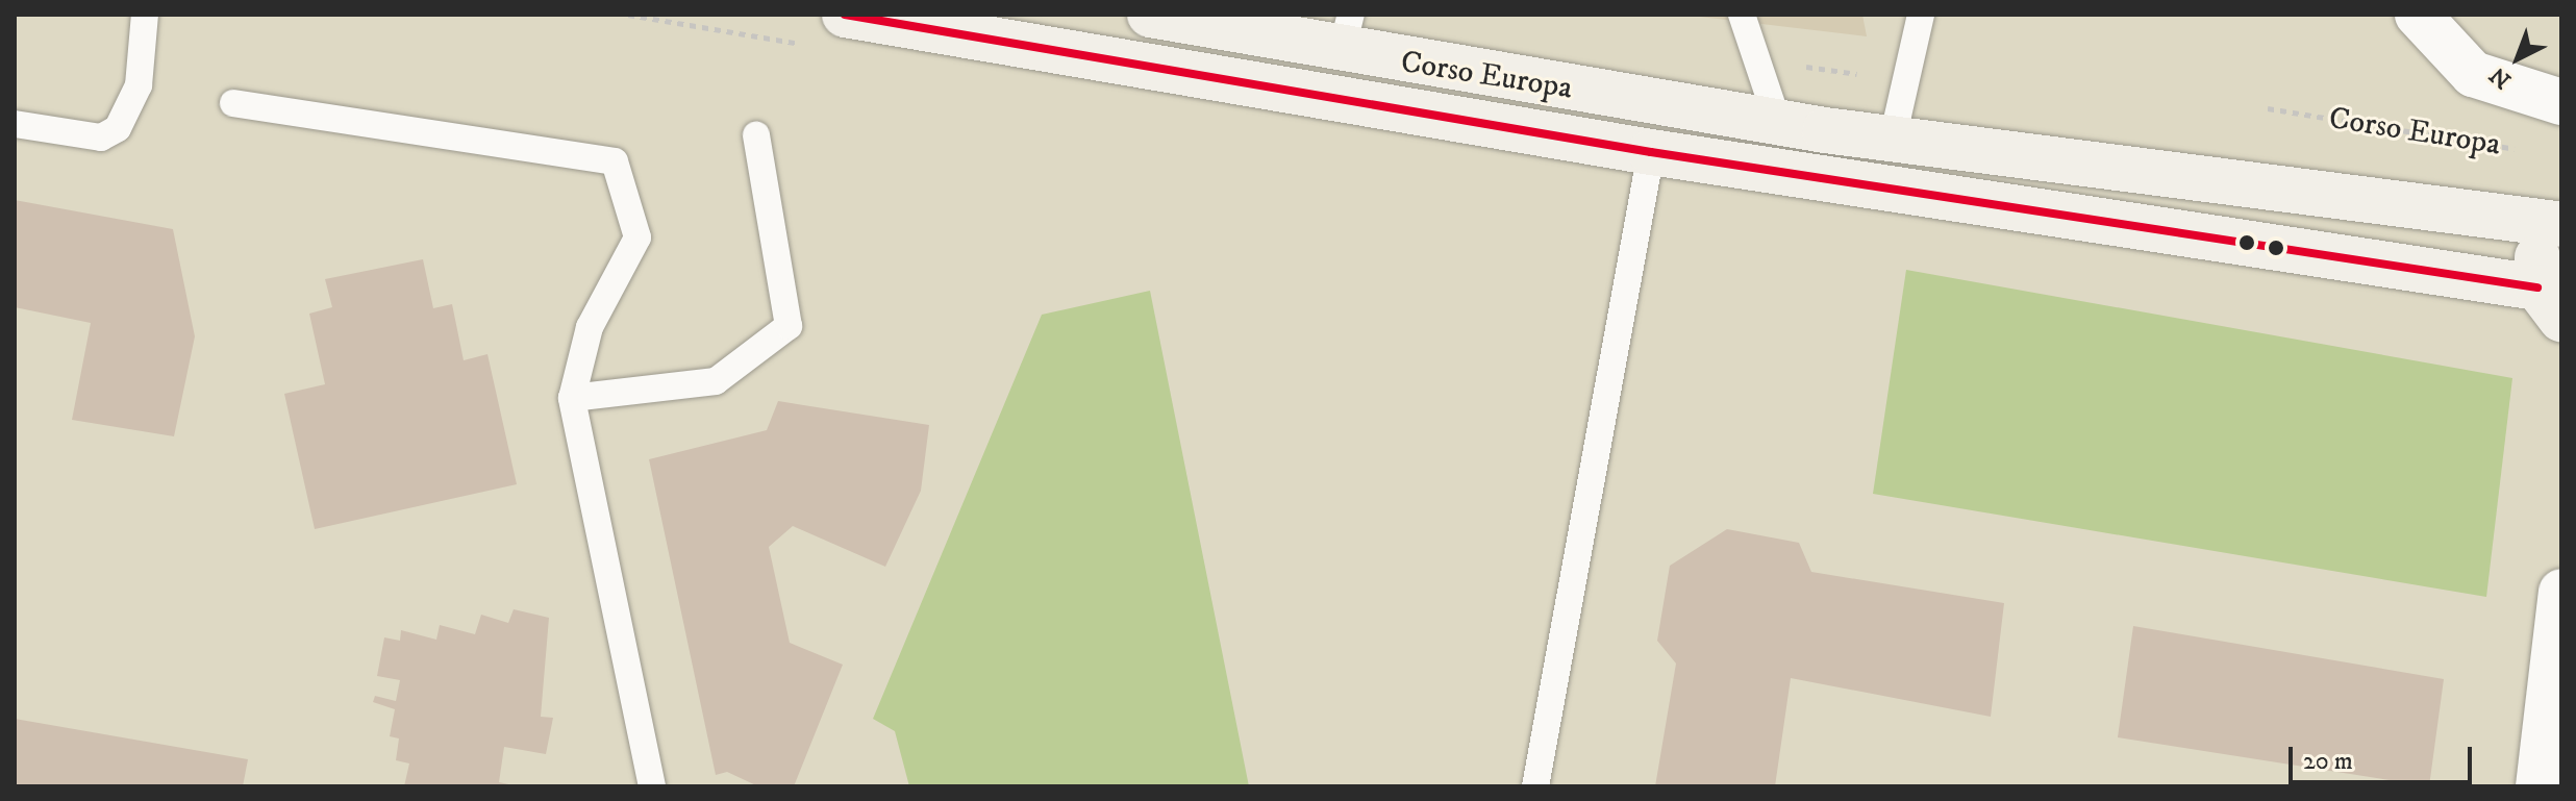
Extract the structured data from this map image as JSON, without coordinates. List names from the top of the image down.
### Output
{
  "streets": {
    "main road": ["Corso Europa"]
  },
  "scale_bar": "20 m",
  "north": "bottom left"
}
